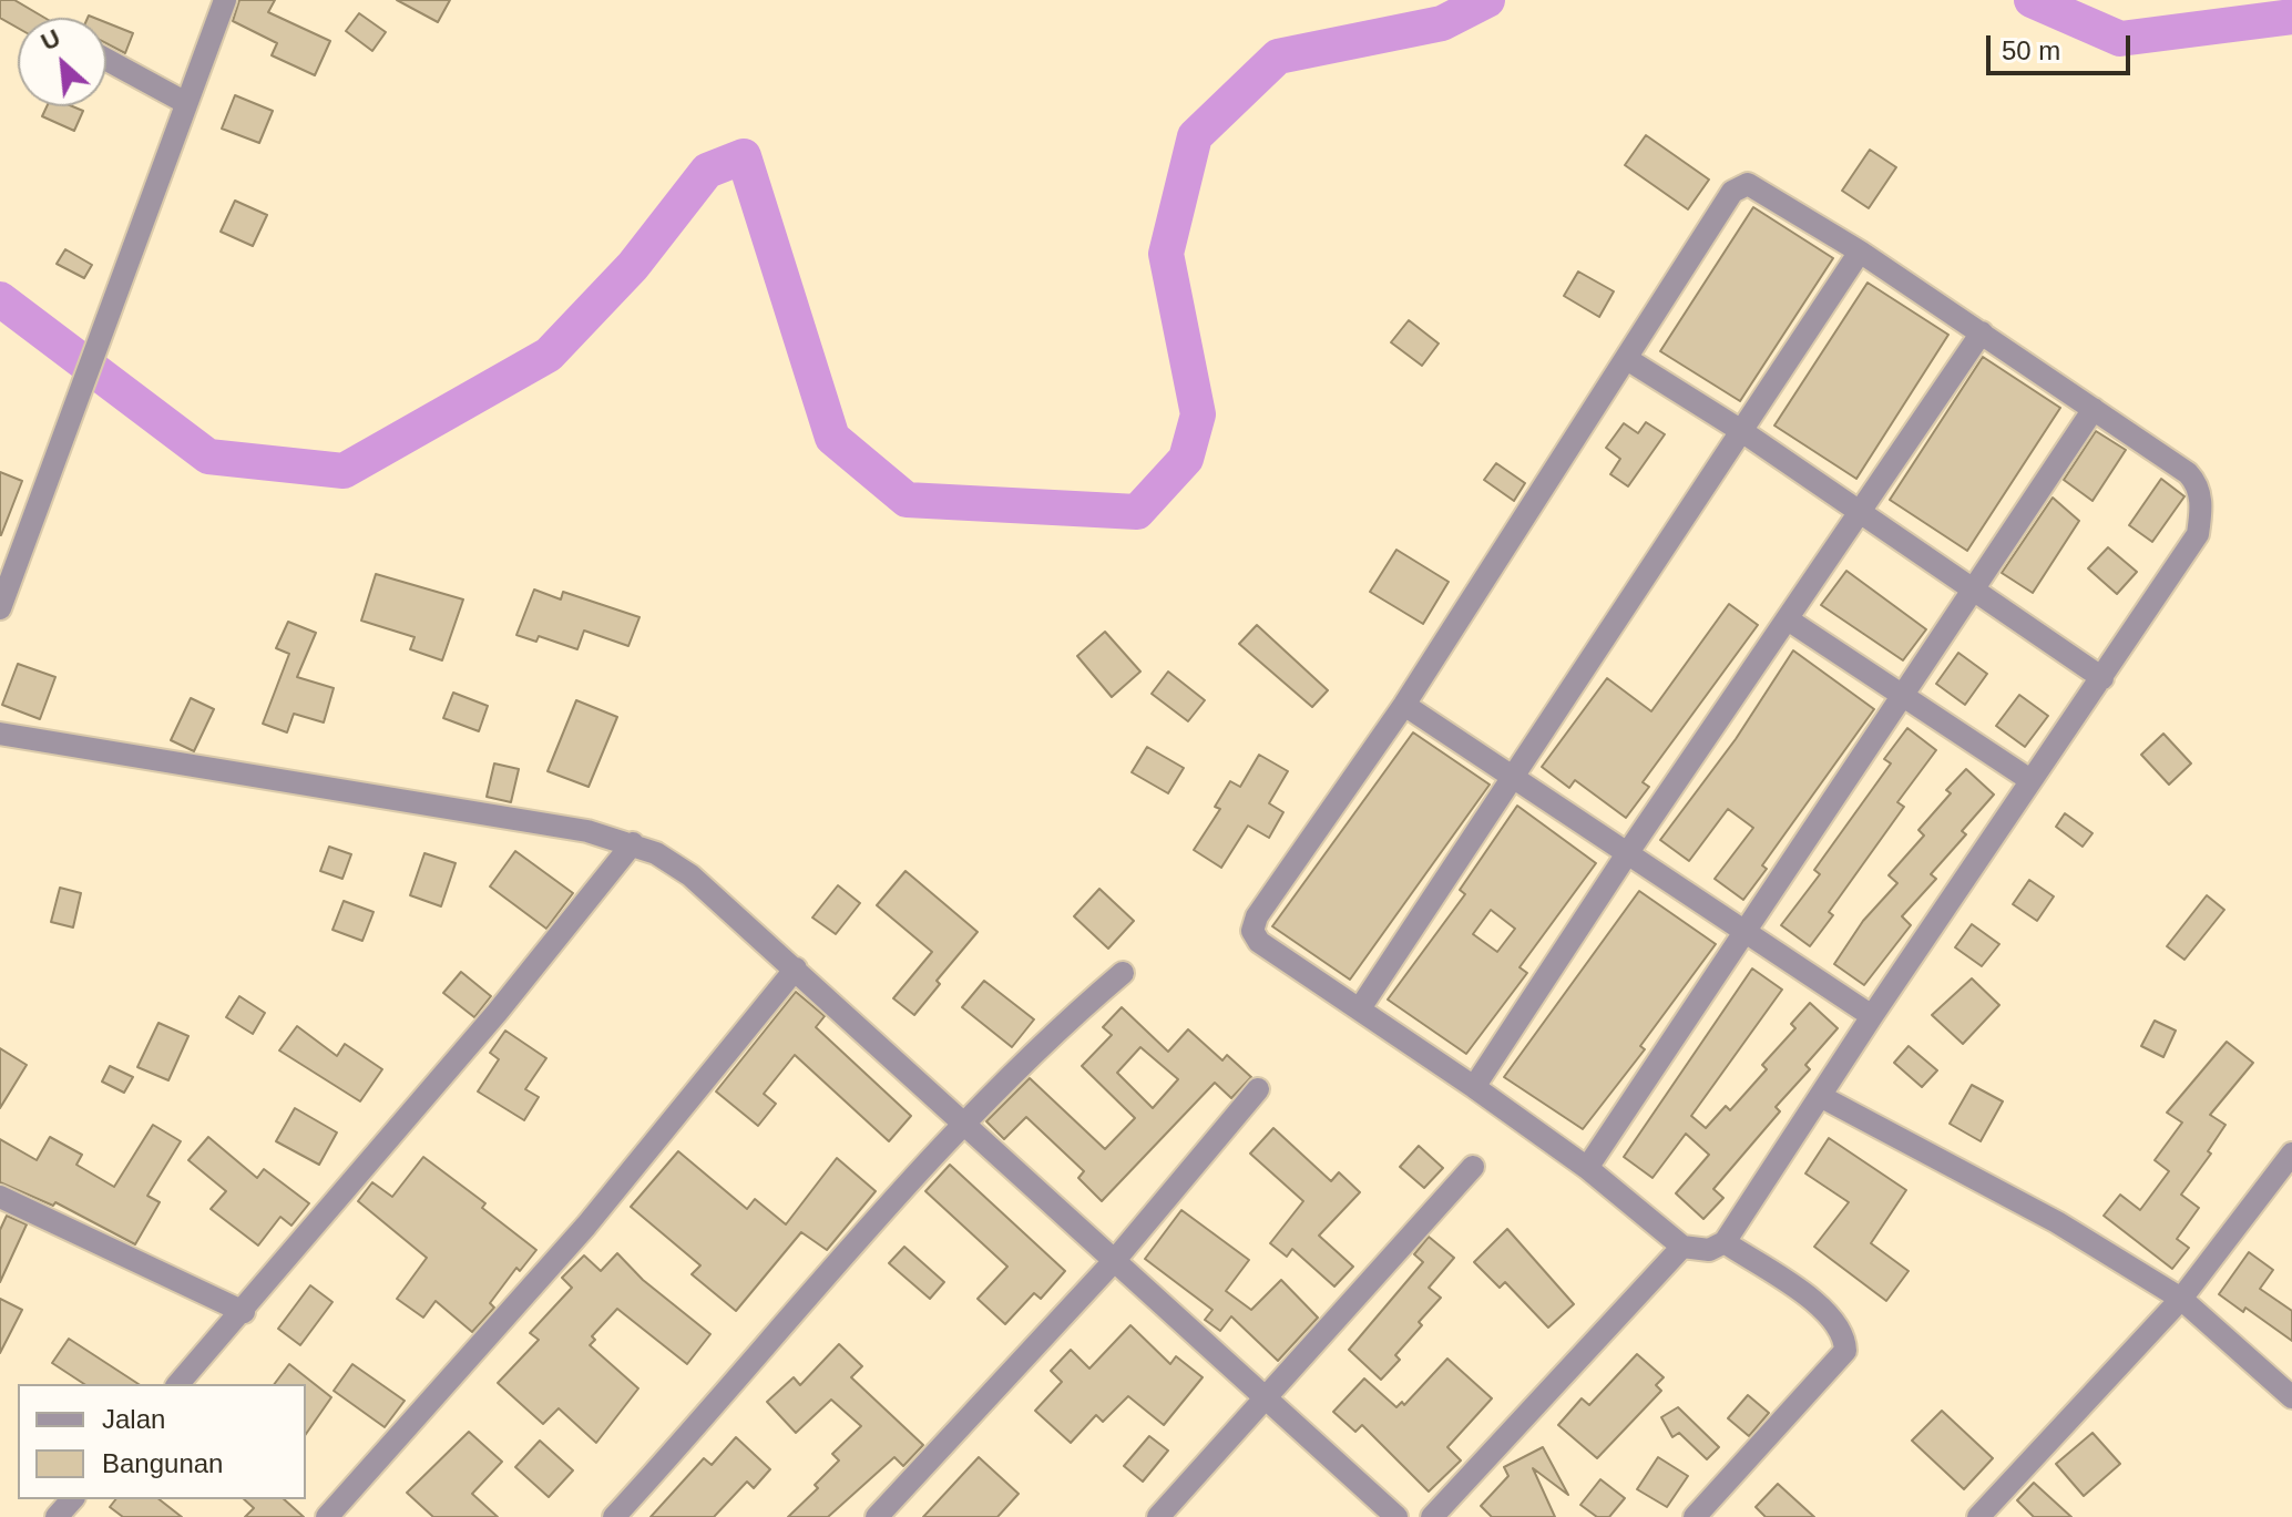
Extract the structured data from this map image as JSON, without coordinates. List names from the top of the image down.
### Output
{
  "legend": ["Jalan", "Bangunan"],
  "scale_bar": "50 m",
  "north": "top left"
}
